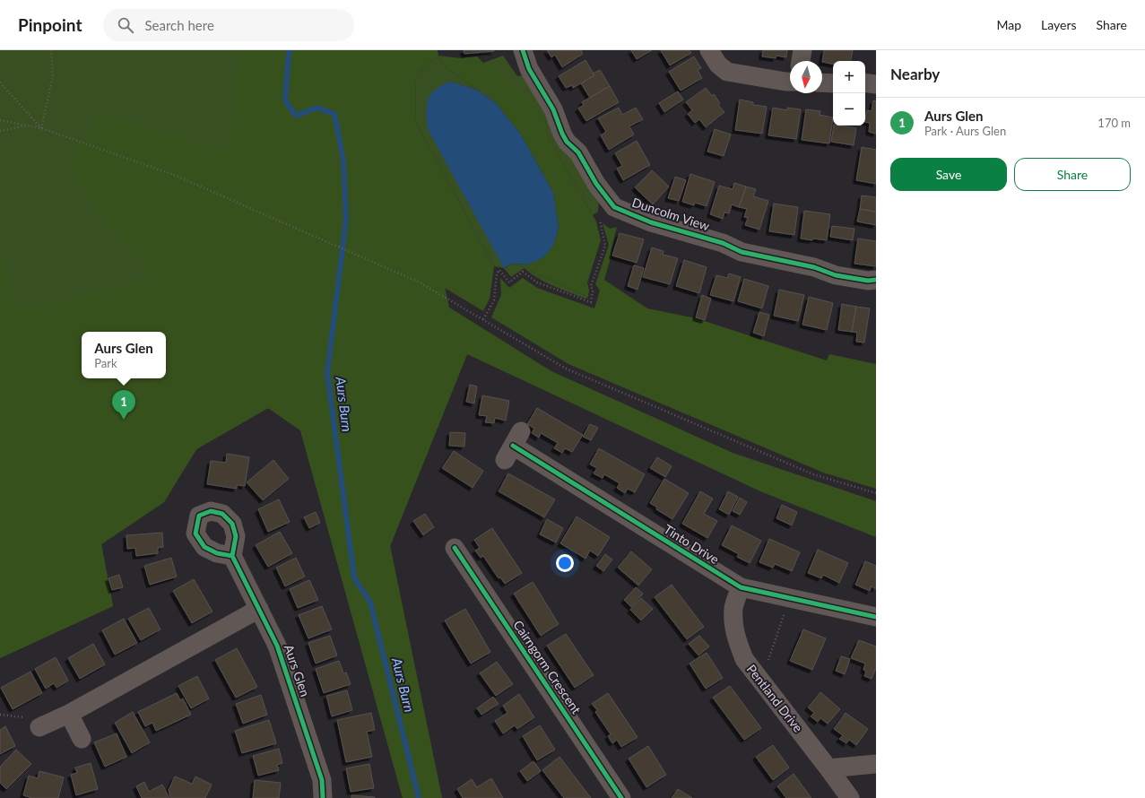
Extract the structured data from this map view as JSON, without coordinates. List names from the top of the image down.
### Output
{
  "streets": {
    "street": [
      "Duncolm View",
      "Tinto Drive",
      "Cairngorm Crescent",
      "Aurs Glen",
      "Pentland Drive"
    ]
  },
  "crossings": [
    ["Tinto Drive", "Pentland Drive"]
  ],
  "water": ["Aurs Burn"],
  "north": "bottom",
  "page": {
    "header": "Pinpoint",
    "search": "Search here",
    "nav": ["Map", "Layers", "Share"],
    "heading": "Nearby",
    "map_buttons": ["+", "−"],
    "list": [
      {
        "mark": "1",
        "name": "Aurs Glen",
        "note": "Park · Aurs Glen",
        "value": "170 m"
      }
    ],
    "buttons": ["Save", "Share"],
    "popup": ["Aurs Glen", "Park"],
    "pins": "1"
  }
}
